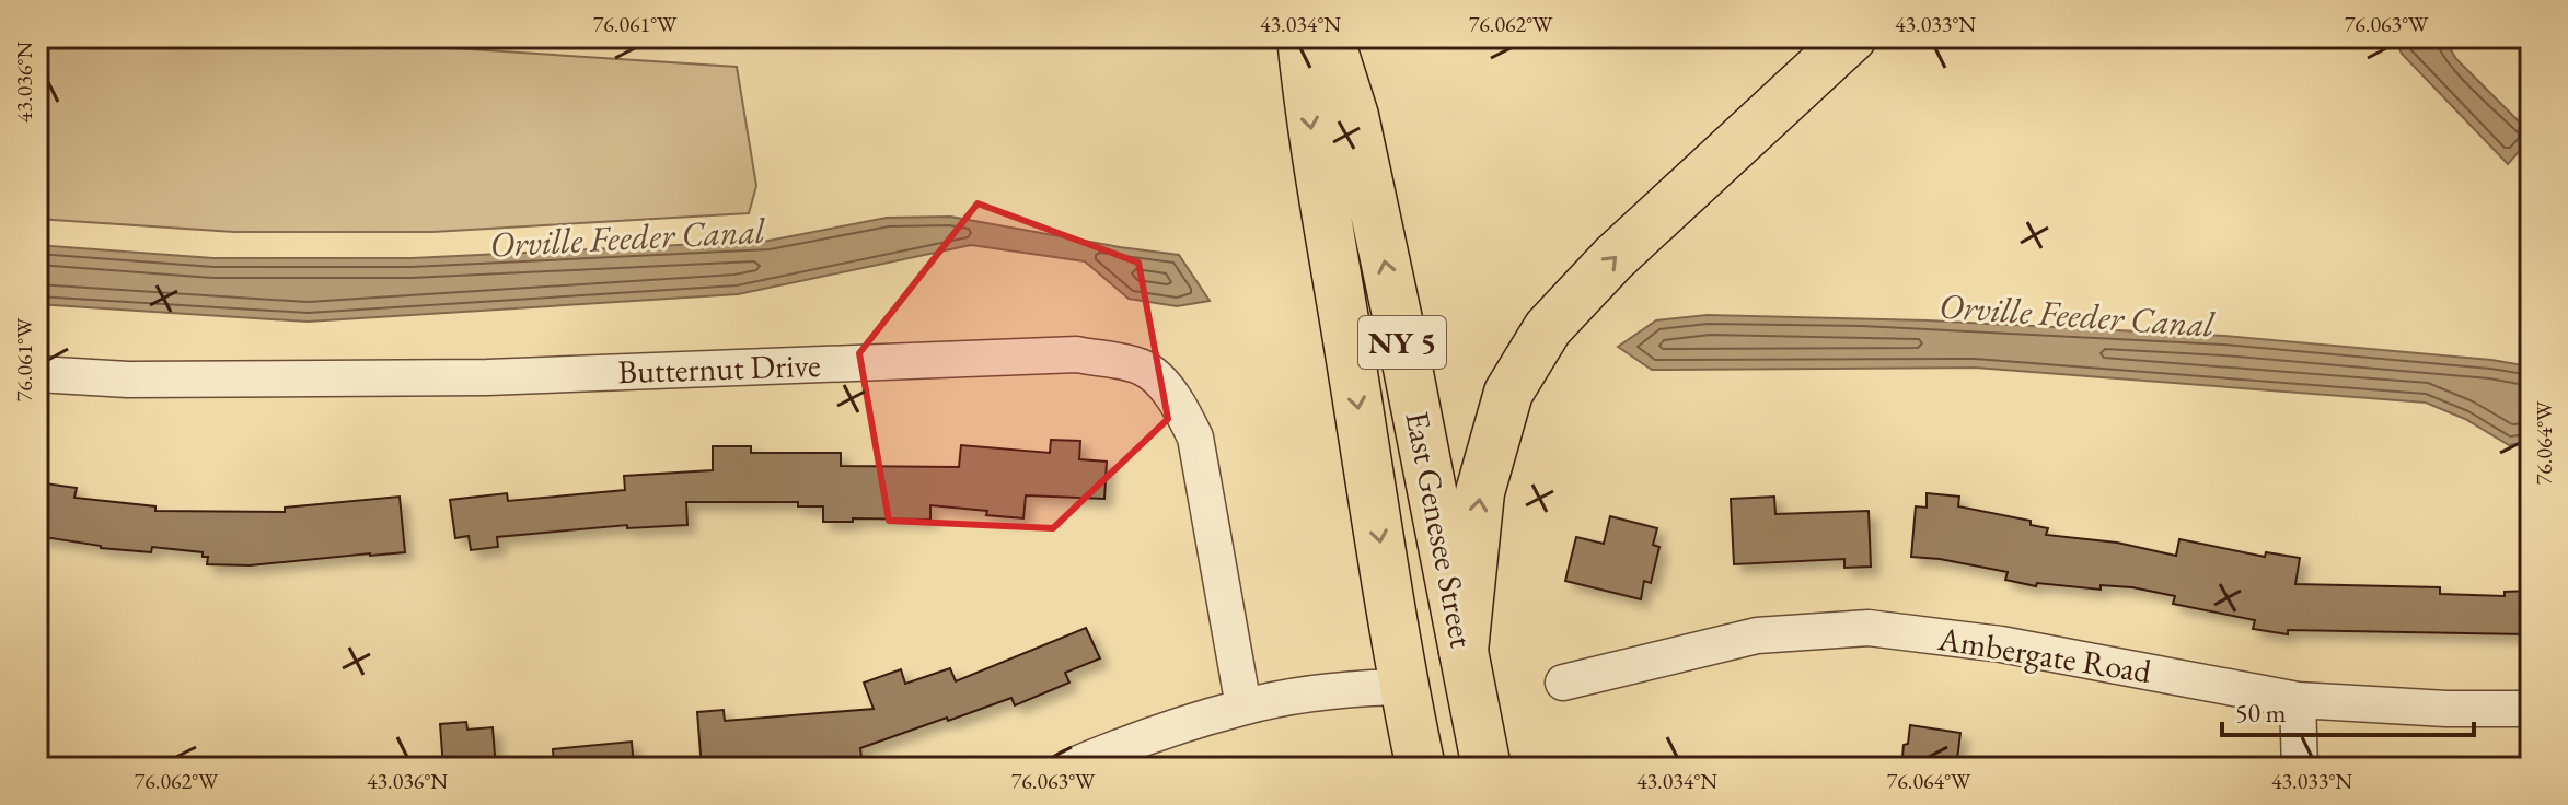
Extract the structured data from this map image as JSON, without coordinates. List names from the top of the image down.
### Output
{
  "streets": {
    "main road": ["NY 5", "East Genesee Street"],
    "street": ["Butternut Drive", "Ambergate Road"]
  },
  "water": ["Orville Feeder Canal"],
  "scale_bar": "50 m",
  "coordinates": [
    "76.061°W",
    "43.034°N",
    "76.062°W",
    "43.033°N",
    "76.063°W",
    "43.036°N",
    "76.064°W"
  ]
}
